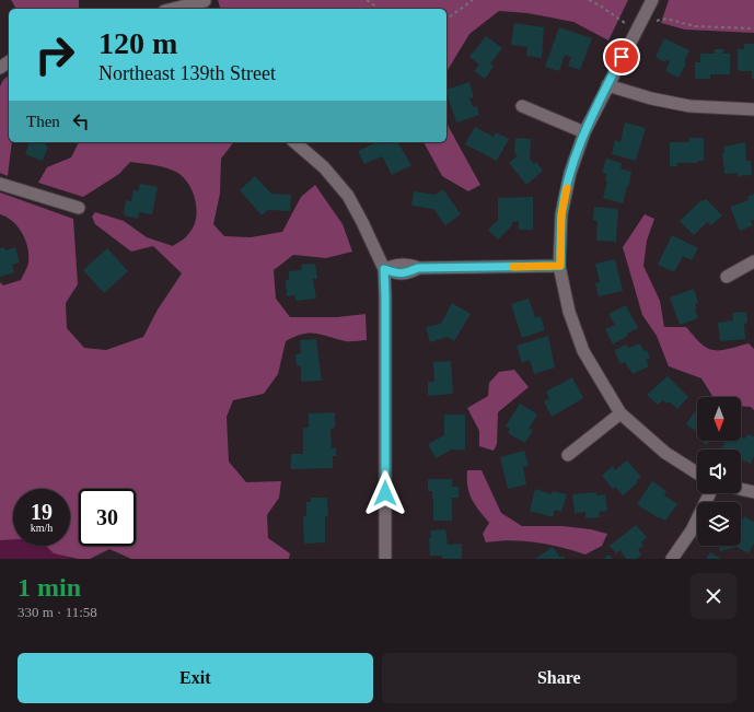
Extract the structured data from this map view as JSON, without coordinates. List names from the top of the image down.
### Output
{
  "north": "bottom",
  "page": {
    "turn": ["120 m", "Northeast 139th Street"],
    "then": "Then",
    "speed": "19 km/h",
    "limit": "30",
    "heading": ["1 min", "330 m · 11:58"],
    "buttons": ["Exit", "Share"]
  }
}
